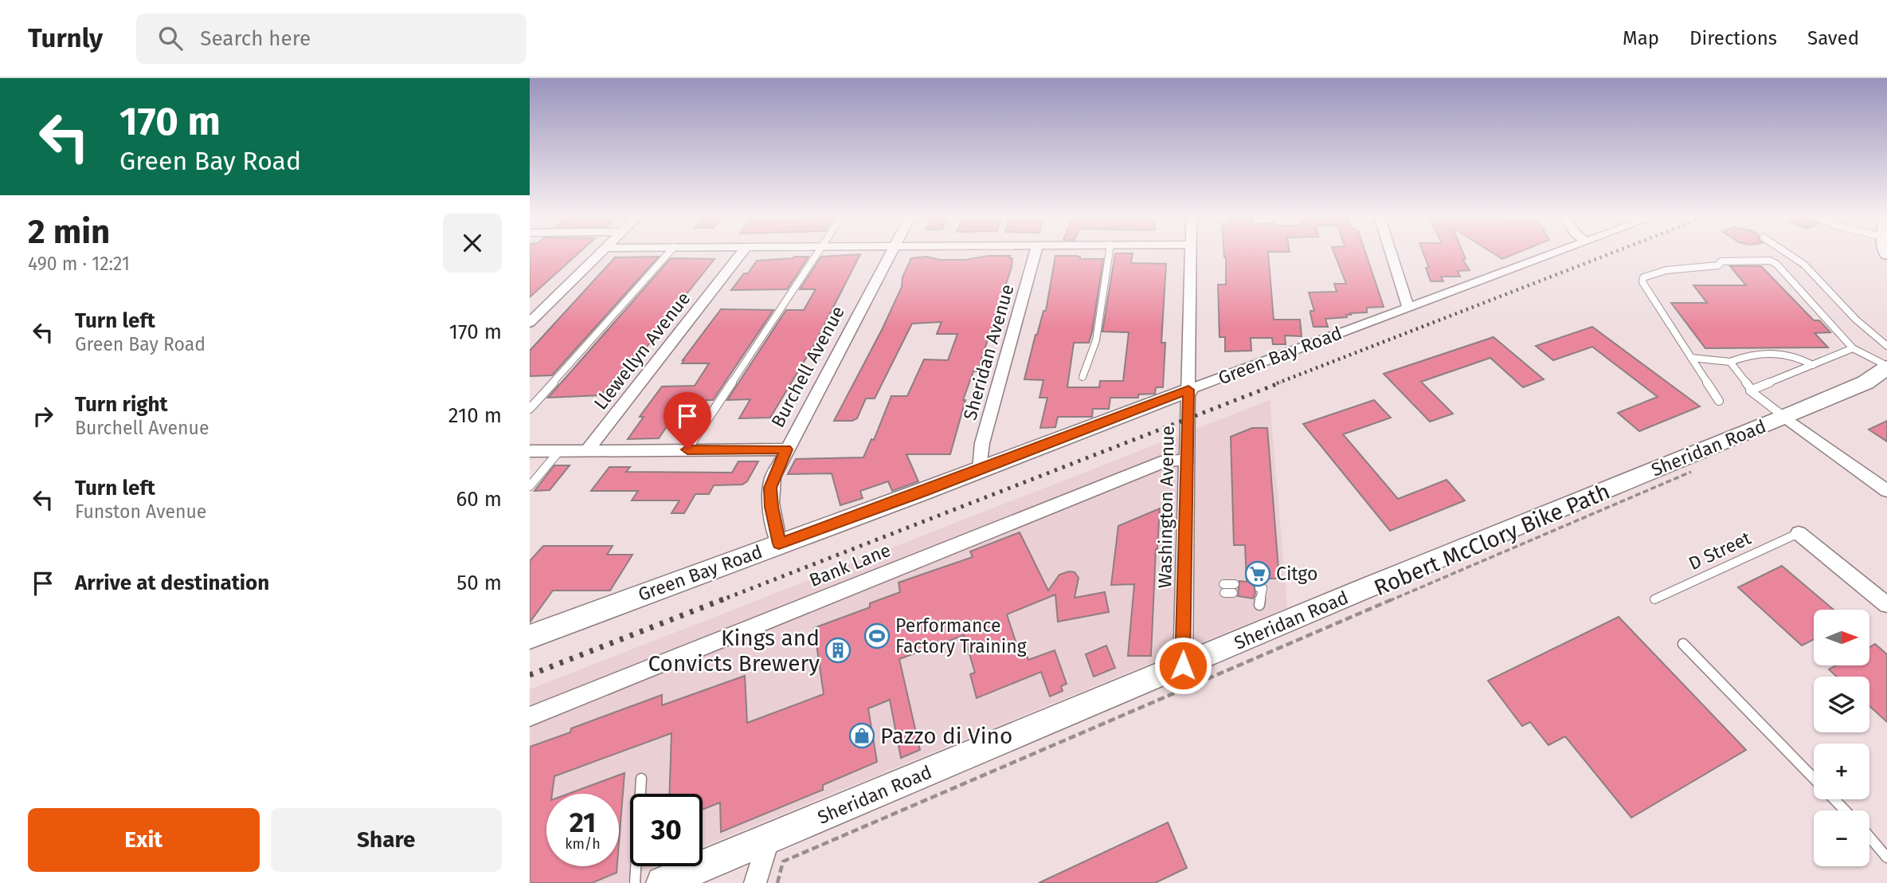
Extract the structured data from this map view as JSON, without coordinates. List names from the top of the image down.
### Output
{
  "streets": {
    "main road": ["Green Bay Road", "Sheridan Road"],
    "street": [
      "Llewellyn Avenue",
      "Sheridan Avenue",
      "Burchell Avenue",
      "Washington Avenue",
      "Bank Lane"
    ],
    "lane": ["D Street"],
    "path": ["Robert McClory Bike Path"]
  },
  "crossings": [
    ["Sheridan Avenue", "Green Bay Road"],
    ["Green Bay Road", "Burchell Avenue"],
    ["Green Bay Road", "Washington Avenue"],
    ["Sheridan Road", "Washington Avenue"],
    ["Washington Avenue", "Bank Lane"]
  ],
  "places": {
    "supermarket": ["Citgo"],
    "sports": ["Performance Factory Training"],
    "building": ["Kings and Convicts Brewery"],
    "shop": ["Pazzo di Vino"]
  },
  "north": "right",
  "page": {
    "header": "Turnly",
    "search": "Search here",
    "nav": ["Map", "Directions", "Saved"],
    "turn": ["170 m", "Green Bay Road"],
    "heading": ["2 min", "490 m · 12:21"],
    "list": [
      {
        "name": "Turn left",
        "note": "Green Bay Road",
        "value": "170 m"
      },
      {
        "name": "Turn right",
        "note": "Burchell Avenue",
        "value": "210 m"
      },
      {
        "name": "Turn left",
        "note": "Funston Avenue",
        "value": "60 m"
      },
      {
        "name": "Arrive at destination",
        "value": "50 m"
      }
    ],
    "map_buttons": ["+", "−"],
    "speed": "21 km/h",
    "limit": "30",
    "buttons": ["Exit", "Share"]
  }
}
